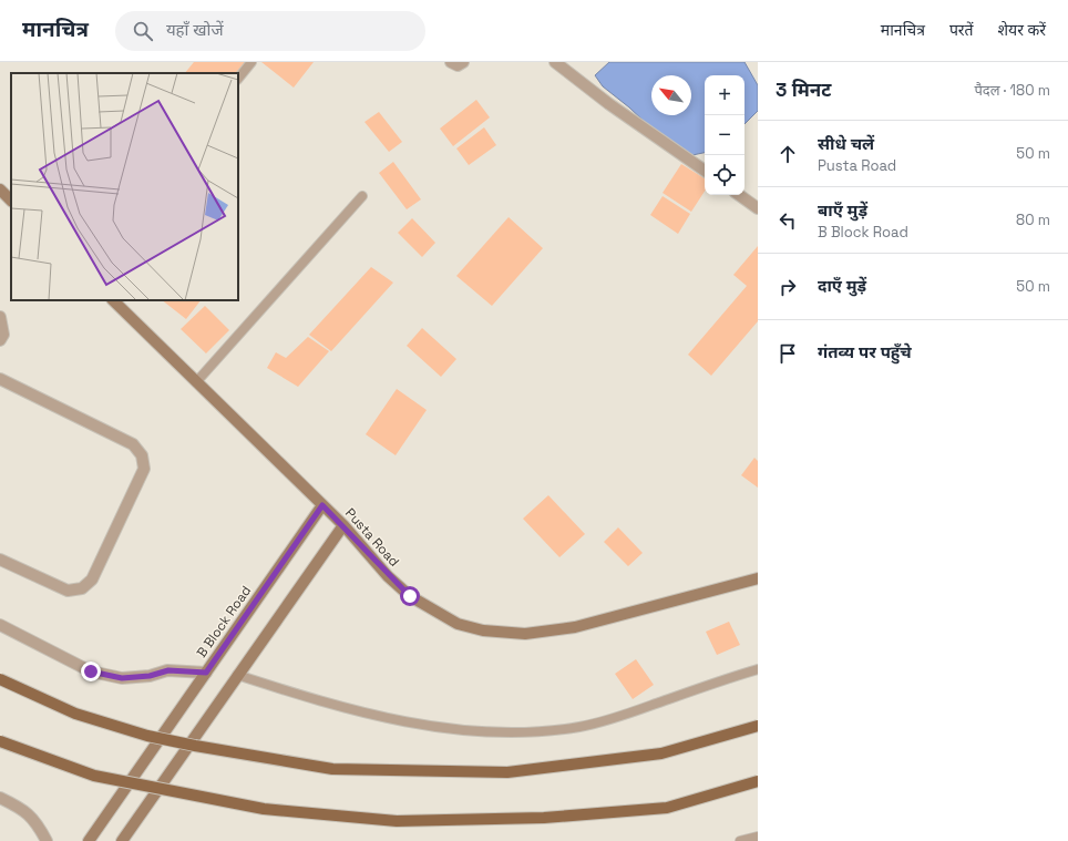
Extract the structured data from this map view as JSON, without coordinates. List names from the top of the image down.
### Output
{
  "streets": {
    "street": ["Pusta Road", "B Block Road"]
  },
  "crossings": [
    ["Pusta Road", "B Block Road"]
  ],
  "north": "top left",
  "page": {
    "header": "मानचित्र",
    "search": "यहाँ खोजें",
    "nav": ["मानचित्र", "परतें", "शेयर करें"],
    "heading": ["3 मिनट", "पैदल · 180 m"],
    "map_buttons": ["+", "−"],
    "list": [
      ["सीधे चलें", "Pusta Road", "50 m"],
      ["बाएँ मुड़ें", "B Block Road", "80 m"],
      ["दाएँ मुड़ें", "50 m"],
      "गंतव्य पर पहुँचे"
    ]
  }
}
